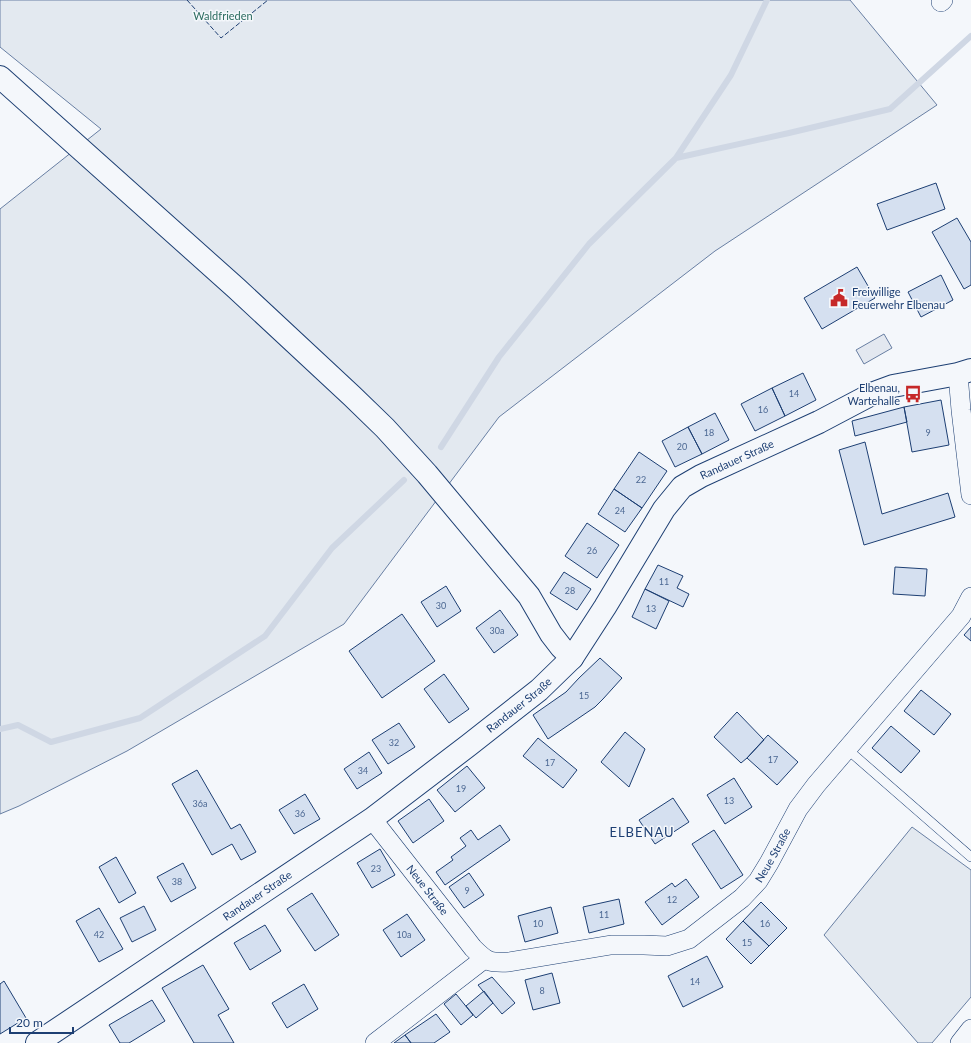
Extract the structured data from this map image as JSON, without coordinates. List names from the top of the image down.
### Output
{
  "streets": {
    "street": ["Randauer Straße", "Neue Straße"]
  },
  "crossings": [
    ["Randauer Straße", "Neue Straße"]
  ],
  "districts": ["ELBENAU"],
  "parks": ["Waldfrieden"],
  "places": {
    "public building": ["Freiwillige Feuerwehr Elbenau"],
    "bus stop": ["Elbenau, Wartehalle"]
  },
  "house_numbers": [
    "14",
    "16",
    "18",
    "9",
    "20",
    "22",
    "24",
    "26",
    "11",
    "28",
    "30",
    "13",
    "30a",
    "15",
    "32",
    "17",
    "17",
    "34",
    "19",
    "13",
    "36a",
    "36",
    "23",
    "38",
    "9",
    "12",
    "11",
    "10",
    "16",
    "42",
    "10a",
    "15",
    "14",
    "8"
  ],
  "scale_bar": "20 m"
}
